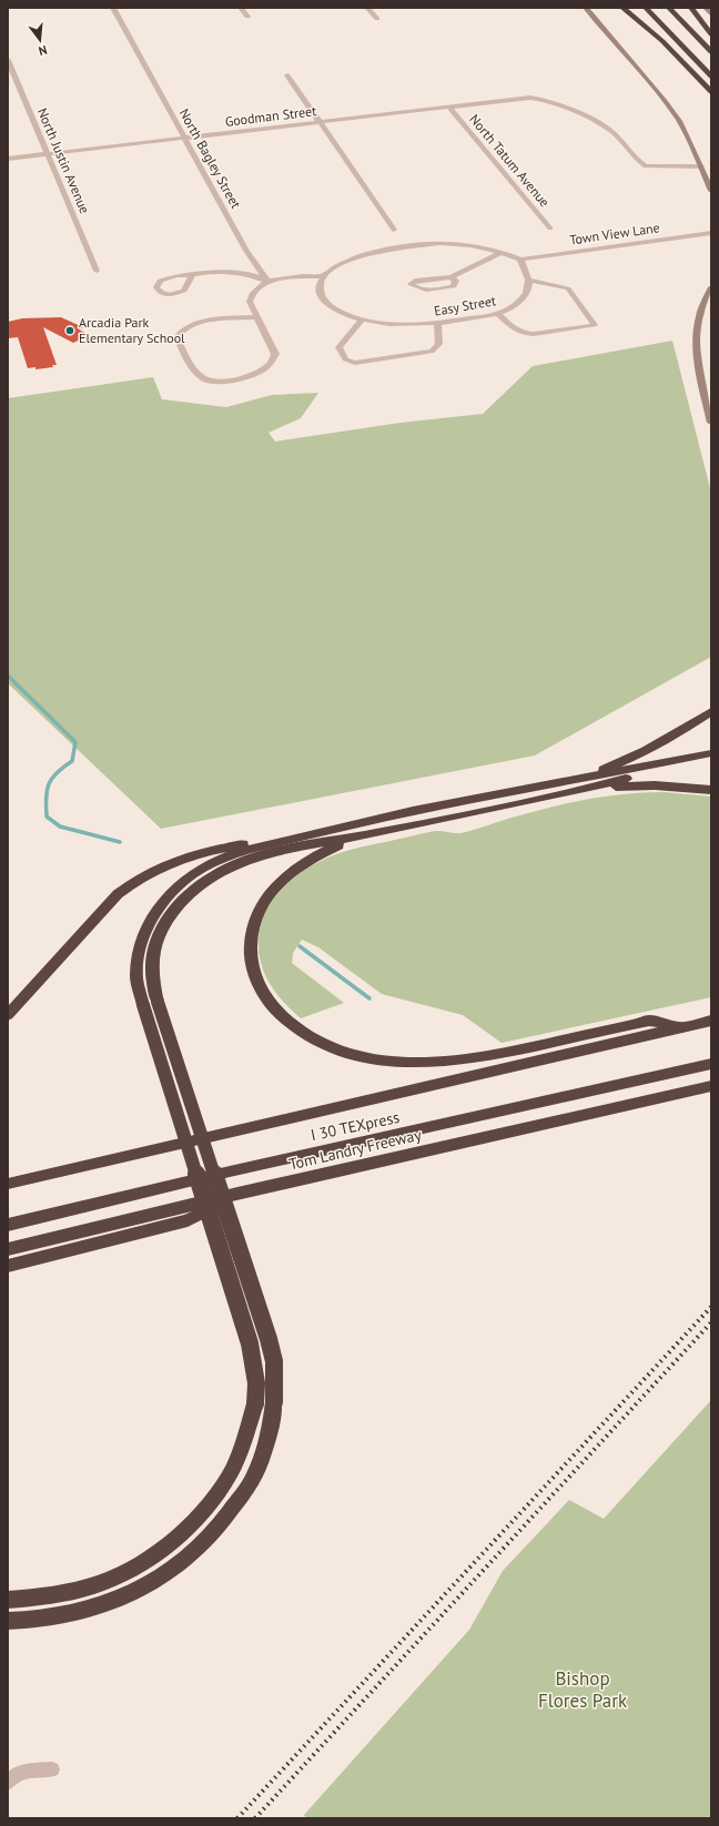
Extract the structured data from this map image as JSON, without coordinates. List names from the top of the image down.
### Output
{
  "streets": {
    "highway": ["I 30 TEXpress", "Tom Landry Freeway"],
    "street": [
      "Goodman Street",
      "North Bagley Street",
      "North Justin Avenue",
      "North Tatum Avenue",
      "Town View Lane",
      "Easy Street"
    ]
  },
  "crossings": [
    ["Goodman Street", "North Bagley Street"],
    ["Goodman Street", "North Justin Avenue"],
    ["Goodman Street", "North Tatum Avenue"]
  ],
  "parks": ["Bishop Flores Park"],
  "places": ["Arcadia Park Elementary School"],
  "north": "bottom"
}
